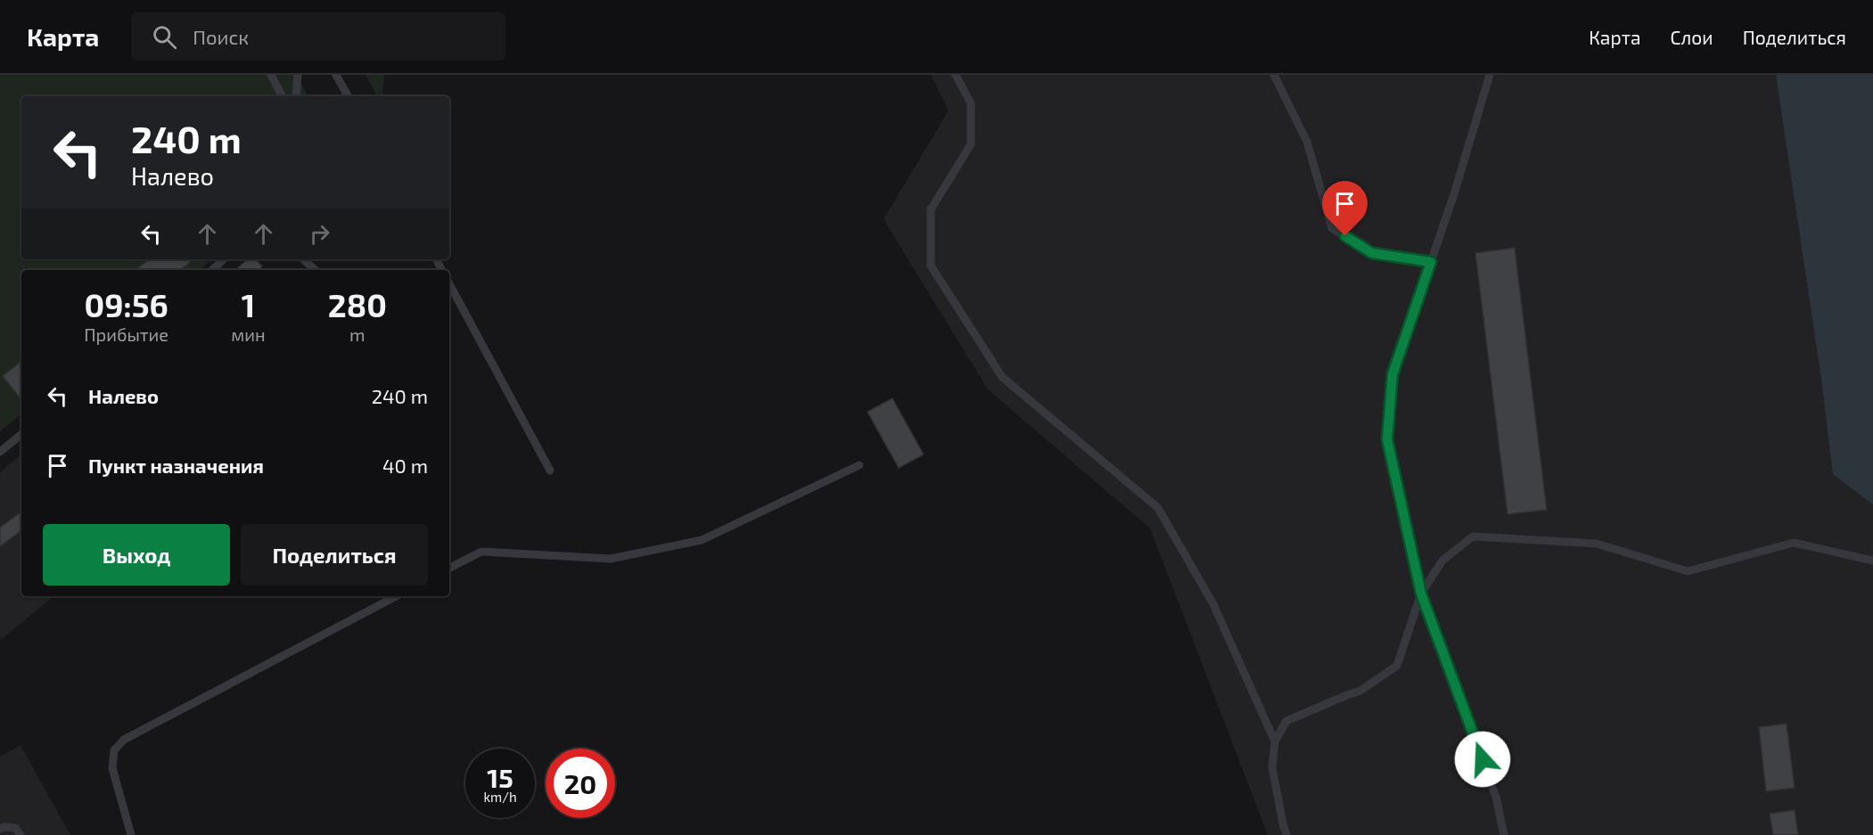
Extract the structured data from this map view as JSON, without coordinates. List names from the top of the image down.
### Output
{
  "page": {
    "header": "Карта",
    "search": "Поиск",
    "nav": ["Карта", "Слои", "Поделиться"],
    "turn": ["240 m", "Налево"],
    "eta": [
      "09:56",
      "Прибытие",
      "1",
      "мин",
      "280",
      "m"
    ],
    "list": [
      {
        "name": "Налево",
        "value": "240 m"
      },
      {
        "name": "Пункт назначения",
        "value": "40 m"
      }
    ],
    "buttons": ["Выход", "Поделиться"],
    "speed": "15 km/h",
    "limit": "20"
  }
}
